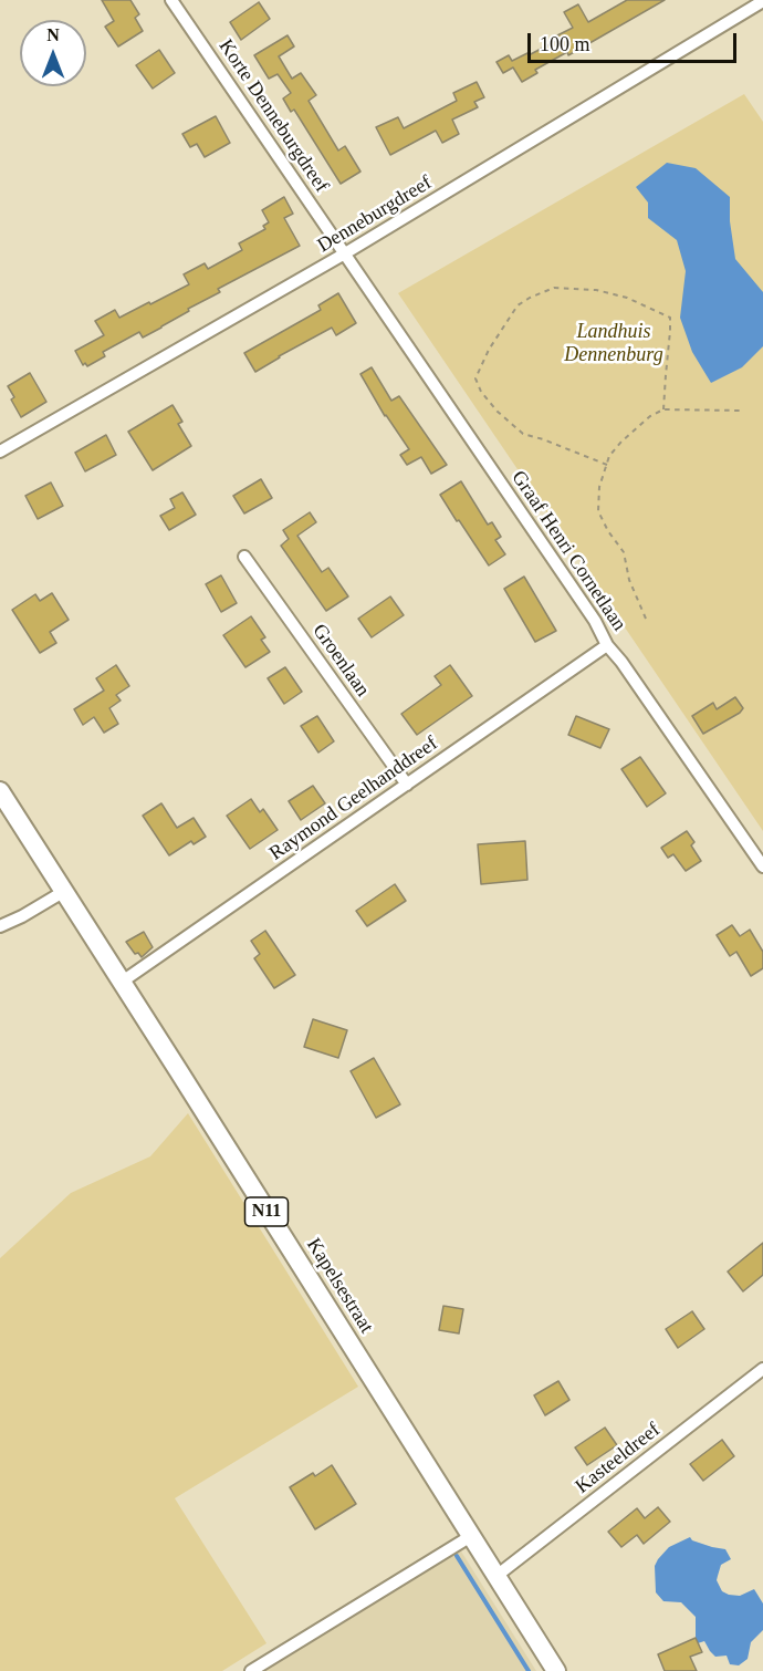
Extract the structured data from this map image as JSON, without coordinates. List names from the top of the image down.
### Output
{
  "streets": {
    "main road": ["N11", "Kapelsestraat"],
    "street": [
      "Korte Denneburgdreef",
      "Denneburgdreef",
      "Graaf Henri Cornetlaan",
      "Groenlaan",
      "Raymond Geelhanddreef",
      "Kasteeldreef"
    ]
  },
  "crossings": [
    ["Korte Denneburgdreef", "Denneburgdreef"],
    ["Korte Denneburgdreef", "Graaf Henri Cornetlaan"],
    ["Denneburgdreef", "Graaf Henri Cornetlaan"],
    ["Graaf Henri Cornetlaan", "Raymond Geelhanddreef"],
    ["Groenlaan", "Raymond Geelhanddreef"],
    ["Raymond Geelhanddreef", "Kapelsestraat"],
    ["Kapelsestraat", "Kasteeldreef"]
  ],
  "parks": ["Landhuis Dennenburg"],
  "scale_bar": "100 m",
  "north": "top"
}
